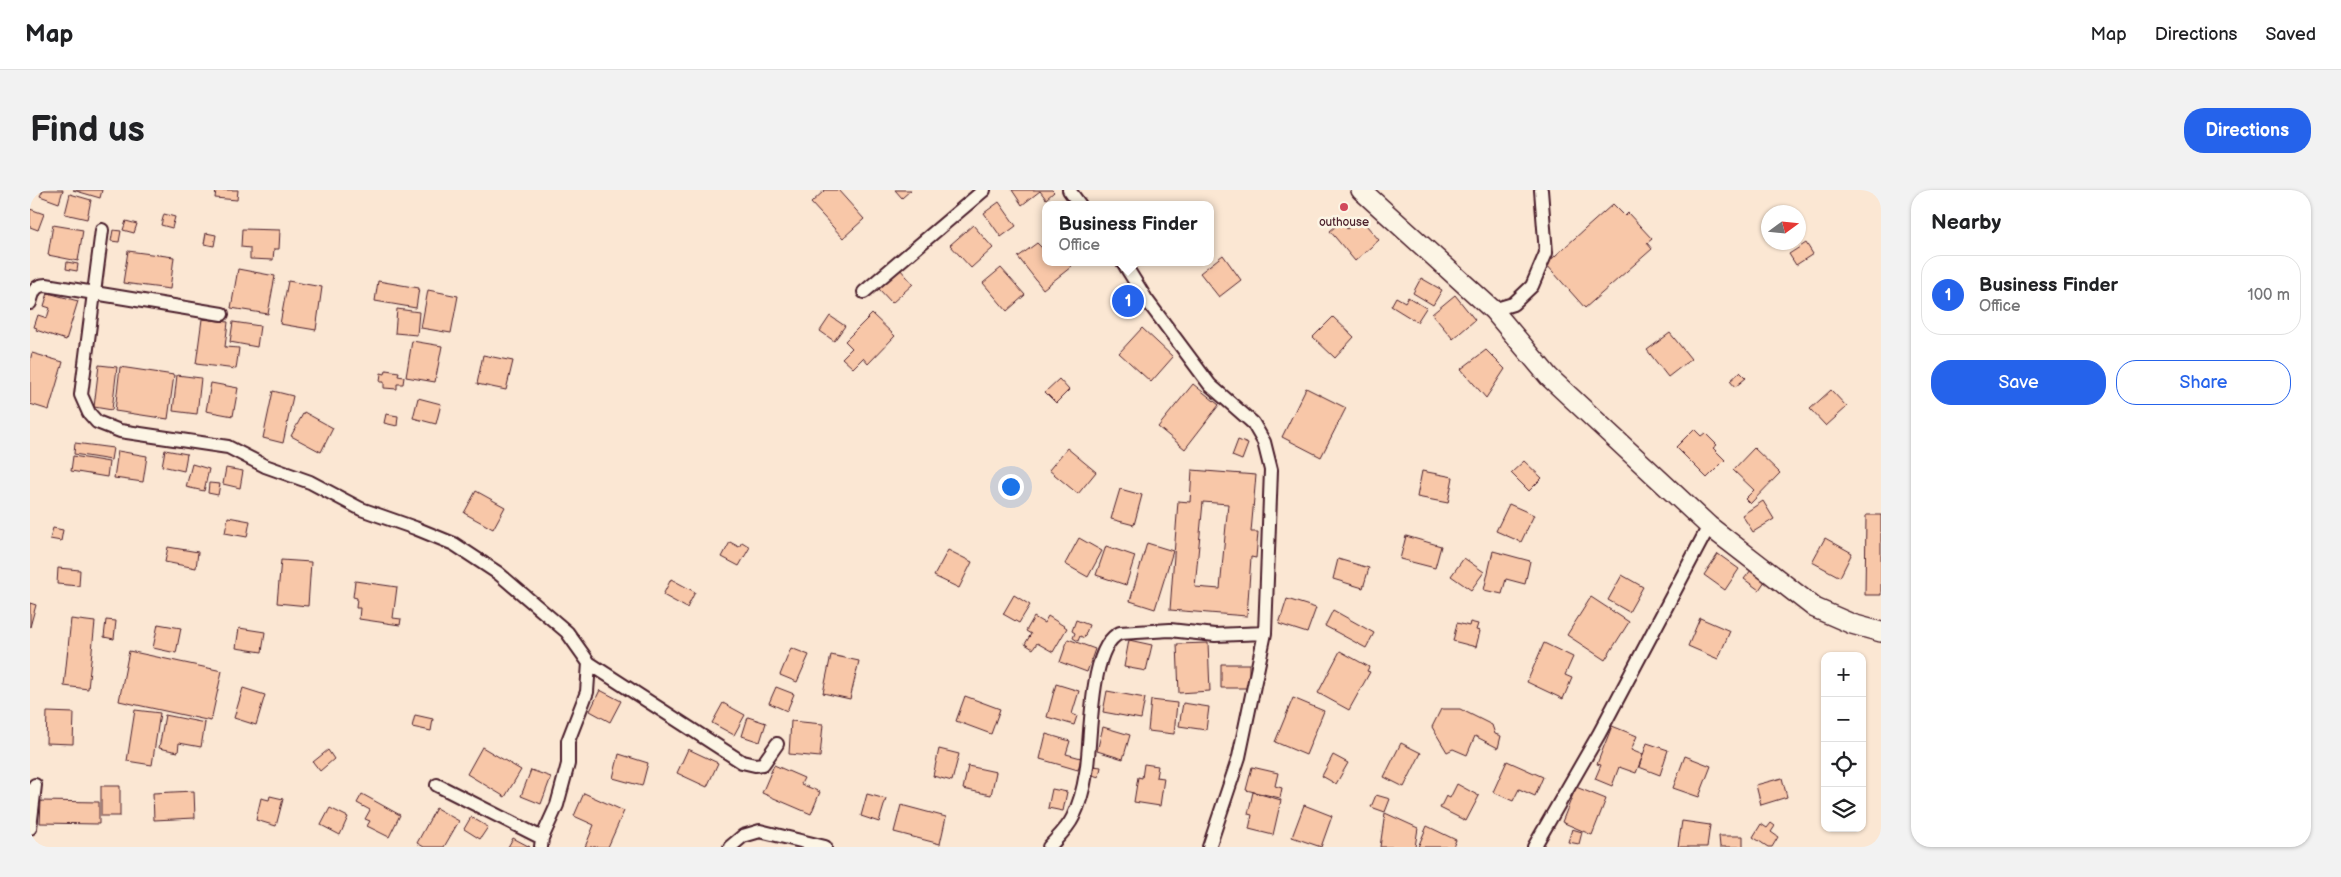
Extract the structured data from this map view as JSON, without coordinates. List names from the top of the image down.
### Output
{
  "places": ["outhouse"],
  "north": "right",
  "page": {
    "header": "Map",
    "nav": ["Map", "Directions", "Saved"],
    "buttons": [
      "Directions",
      ["Save", "Share"]
    ],
    "title": "Find us",
    "heading": "Nearby",
    "popup": ["Business Finder", "Office"],
    "list": [
      {
        "mark": "1",
        "name": "Business Finder",
        "note": "Office",
        "value": "100 m"
      }
    ],
    "pins": "1",
    "map_buttons": ["+", "−"]
  }
}
